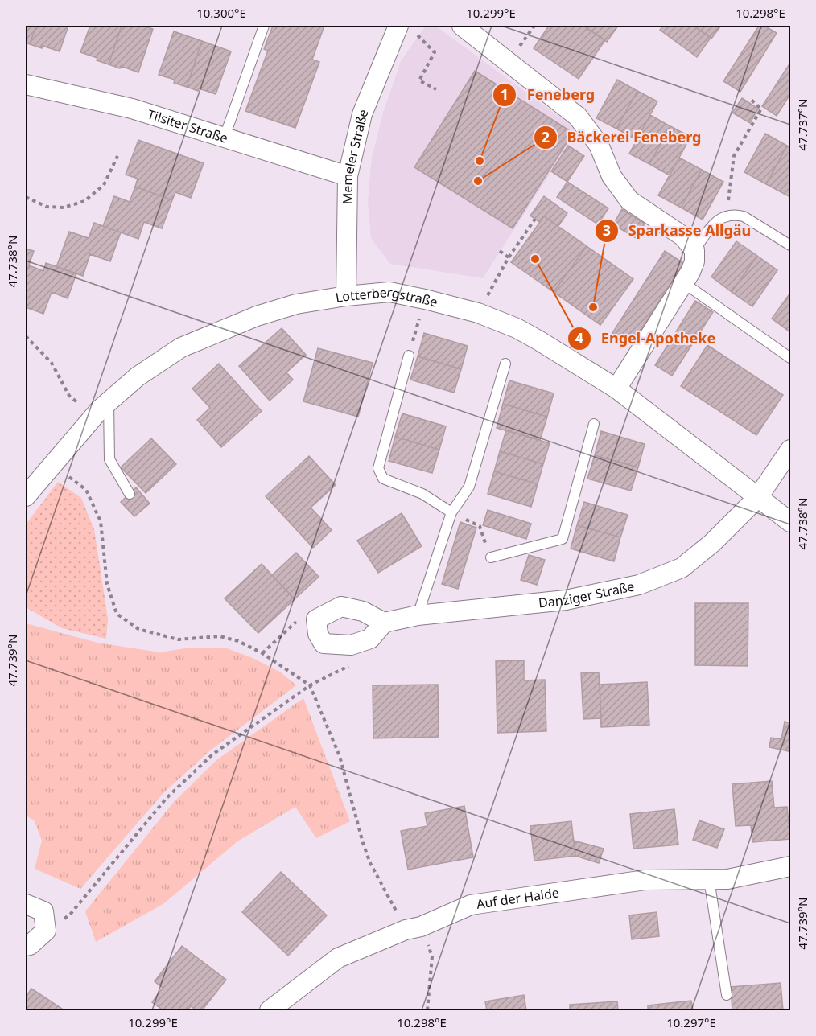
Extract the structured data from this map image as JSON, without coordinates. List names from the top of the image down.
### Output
{
  "streets": {
    "street": [
      "Tilsiter Straße",
      "Memeler Straße",
      "Lotterbergstraße",
      "Danziger Straße",
      "Auf der Halde"
    ]
  },
  "crossings": [
    ["Tilsiter Straße", "Memeler Straße"],
    ["Memeler Straße", "Lotterbergstraße"],
    ["Lotterbergstraße", "Danziger Straße"]
  ],
  "places": [
    "Feneberg",
    "Bäckerei Feneberg",
    "Engel-Apotheke",
    "Sparkasse Allgäu"
  ],
  "coordinates": [
    "10.300°E",
    "10.299°E",
    "10.298°E",
    "47.737°N",
    "47.738°N",
    "47.739°N",
    "10.297°E"
  ]
}
